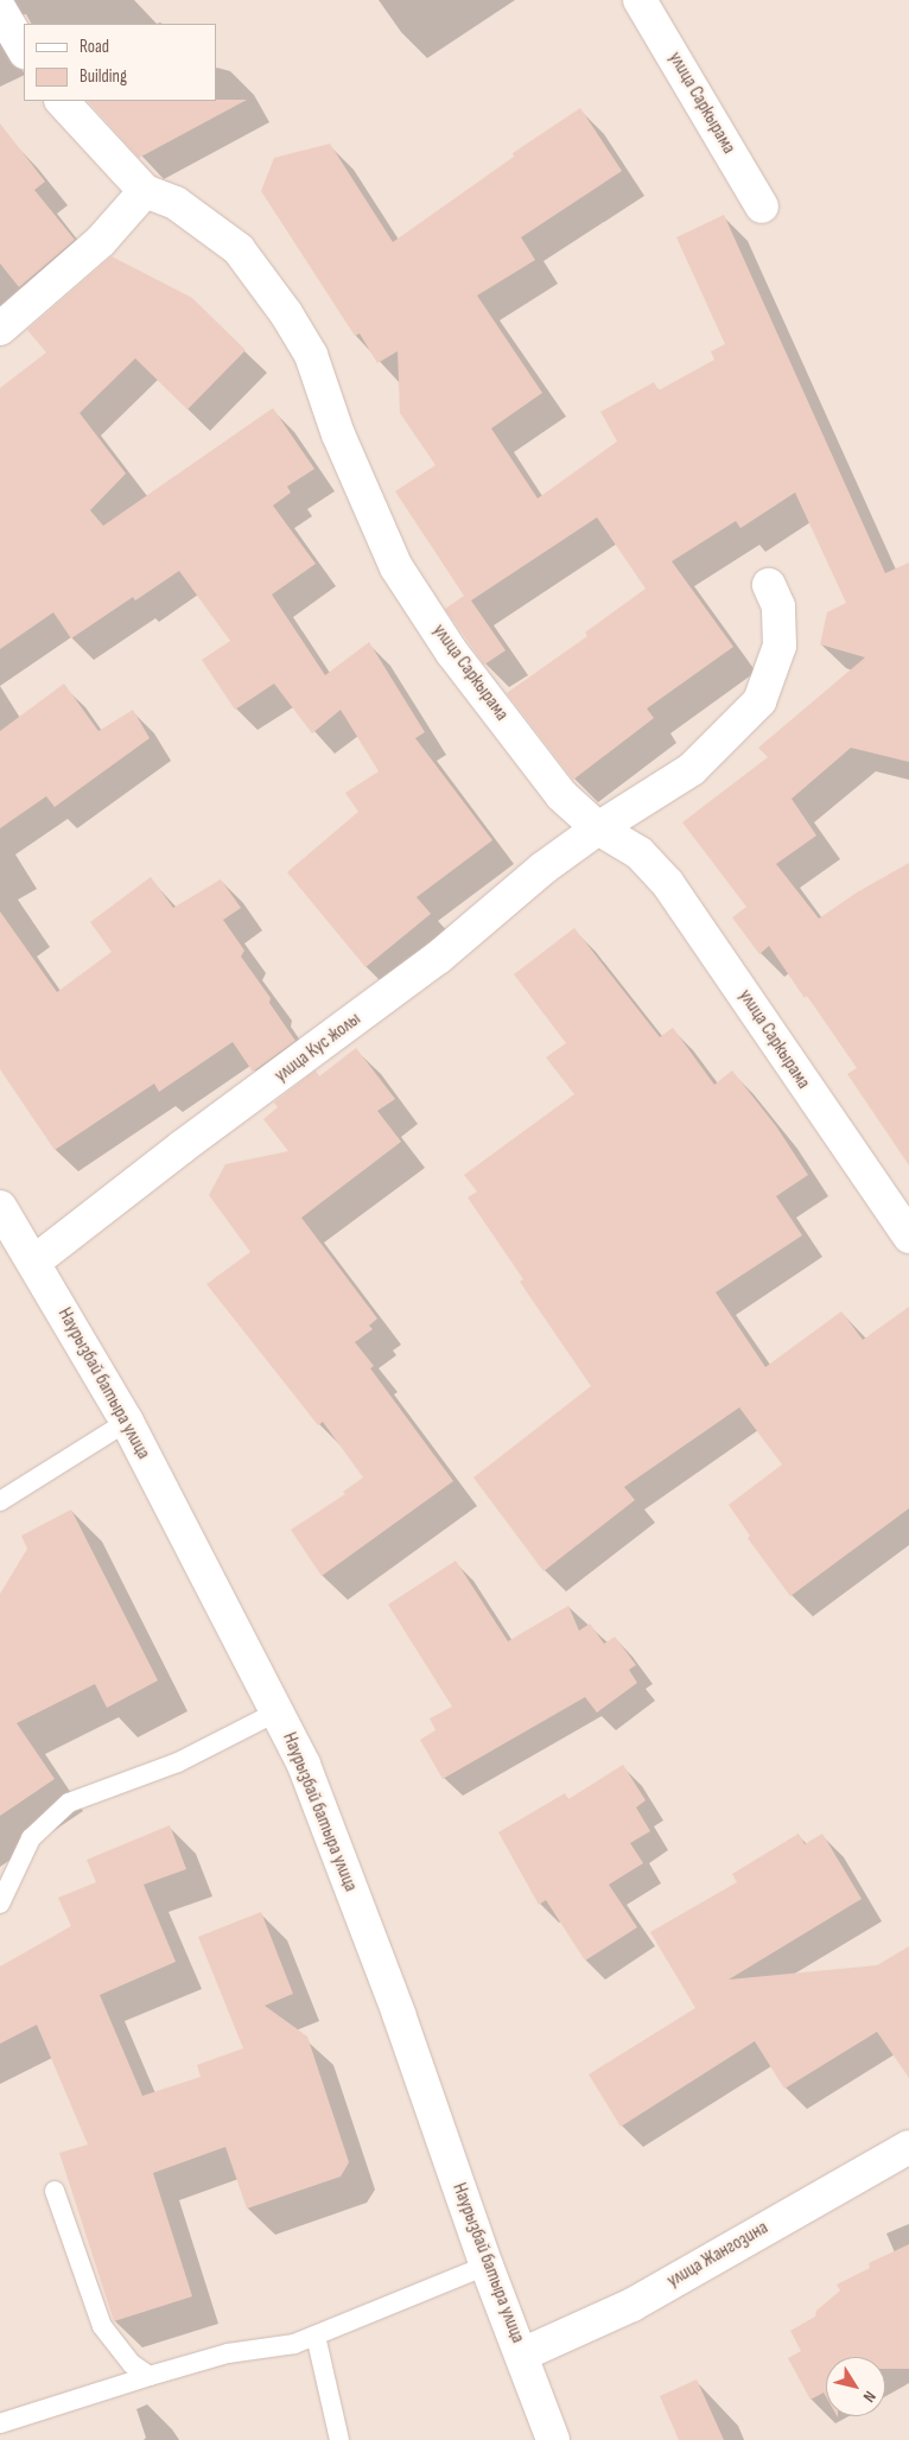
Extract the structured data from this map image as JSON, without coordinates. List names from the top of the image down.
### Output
{
  "streets": {
    "street": [
      "улица Саркырама",
      "улица Кус жолы",
      "Наурызбай батыра улица",
      "улица Жангозина"
    ]
  },
  "crossings": [
    ["улица Саркырама", "улица Кус жолы"],
    ["улица Кус жолы", "Наурызбай батыра улица"],
    ["Наурызбай батыра улица", "улица Жангозина"]
  ],
  "legend": ["Road", "Building"],
  "north": "bottom right"
}
